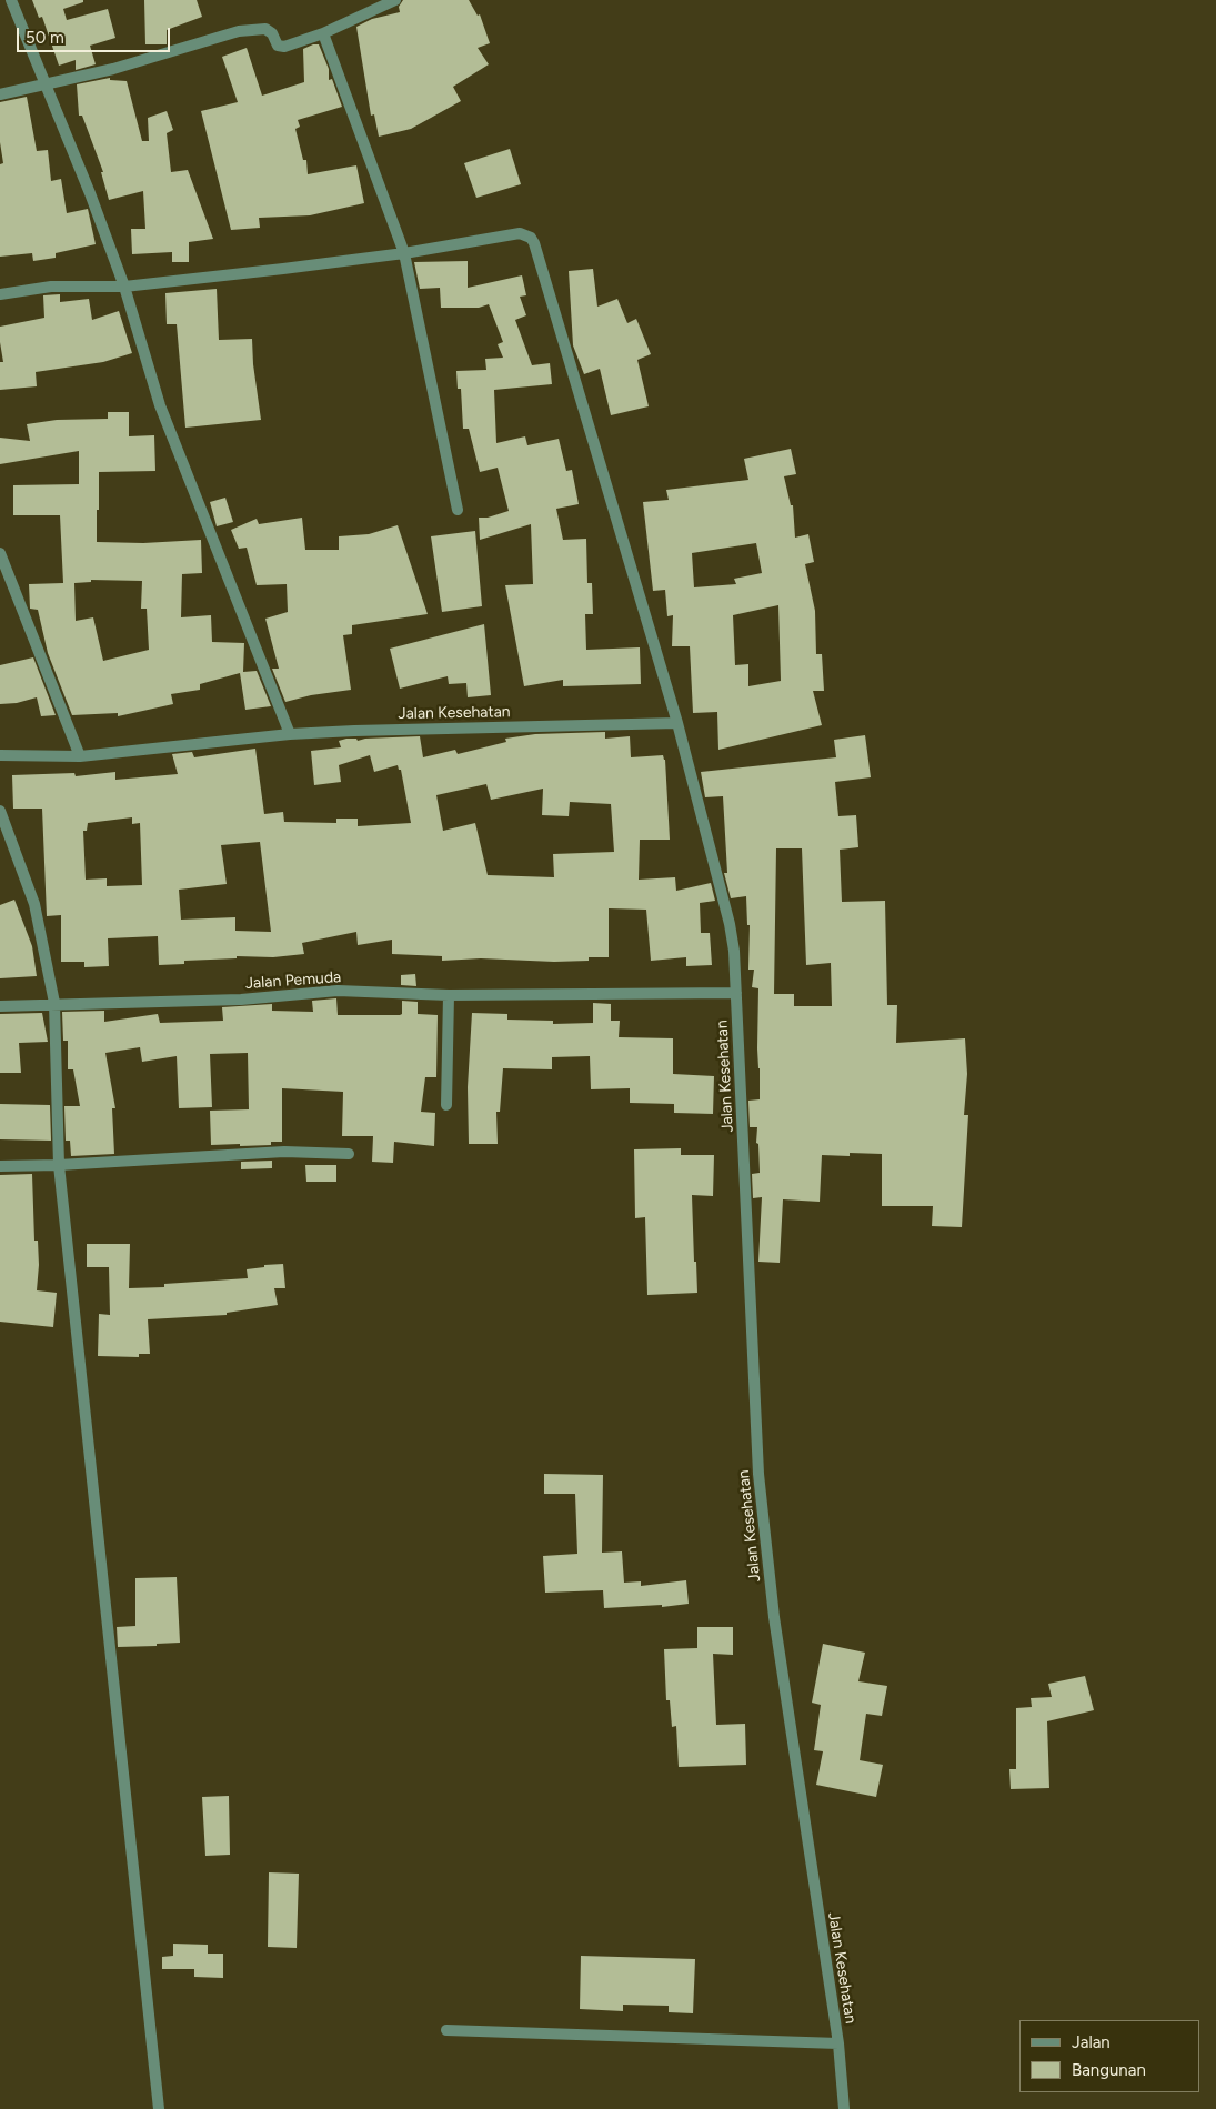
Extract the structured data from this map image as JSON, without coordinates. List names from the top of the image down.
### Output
{
  "streets": {
    "street": ["Jalan Kesehatan", "Jalan Pemuda"]
  },
  "crossings": [
    ["Jalan Kesehatan", "Jalan Pemuda"]
  ],
  "legend": ["Jalan", "Bangunan"],
  "scale_bar": "50 m"
}
